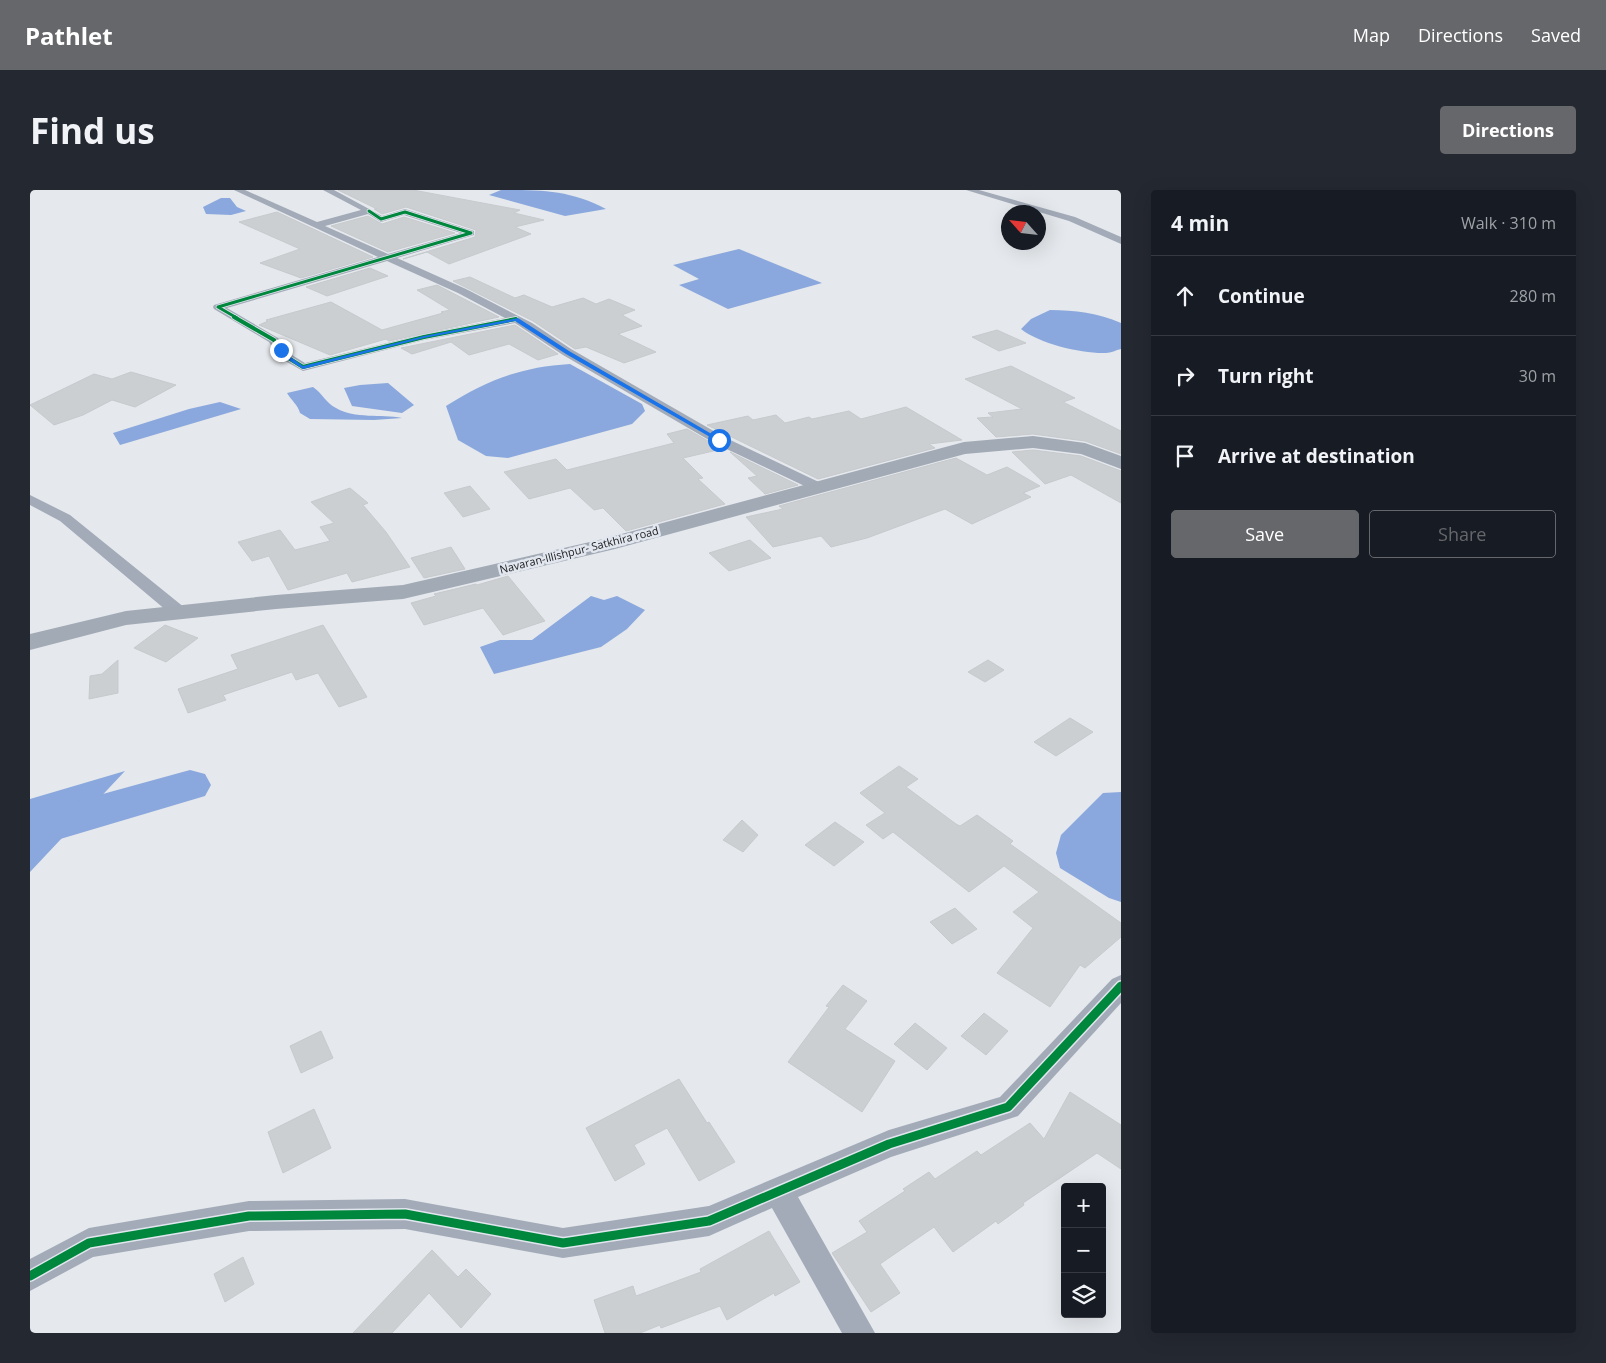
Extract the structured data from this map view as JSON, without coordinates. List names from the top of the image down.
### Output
{
  "streets": {
    "highway": ["Navaran-Illishpur- Satkhira road"]
  },
  "north": "top left",
  "page": {
    "header": "Pathlet",
    "nav": ["Map", "Directions", "Saved"],
    "buttons": [
      "Directions",
      ["Save", "Share"]
    ],
    "title": "Find us",
    "heading": ["4 min", "Walk · 310 m"],
    "list": [
      ["Continue", "280 m"],
      ["Turn right", "30 m"],
      "Arrive at destination"
    ],
    "map_buttons": ["+", "−"]
  }
}
